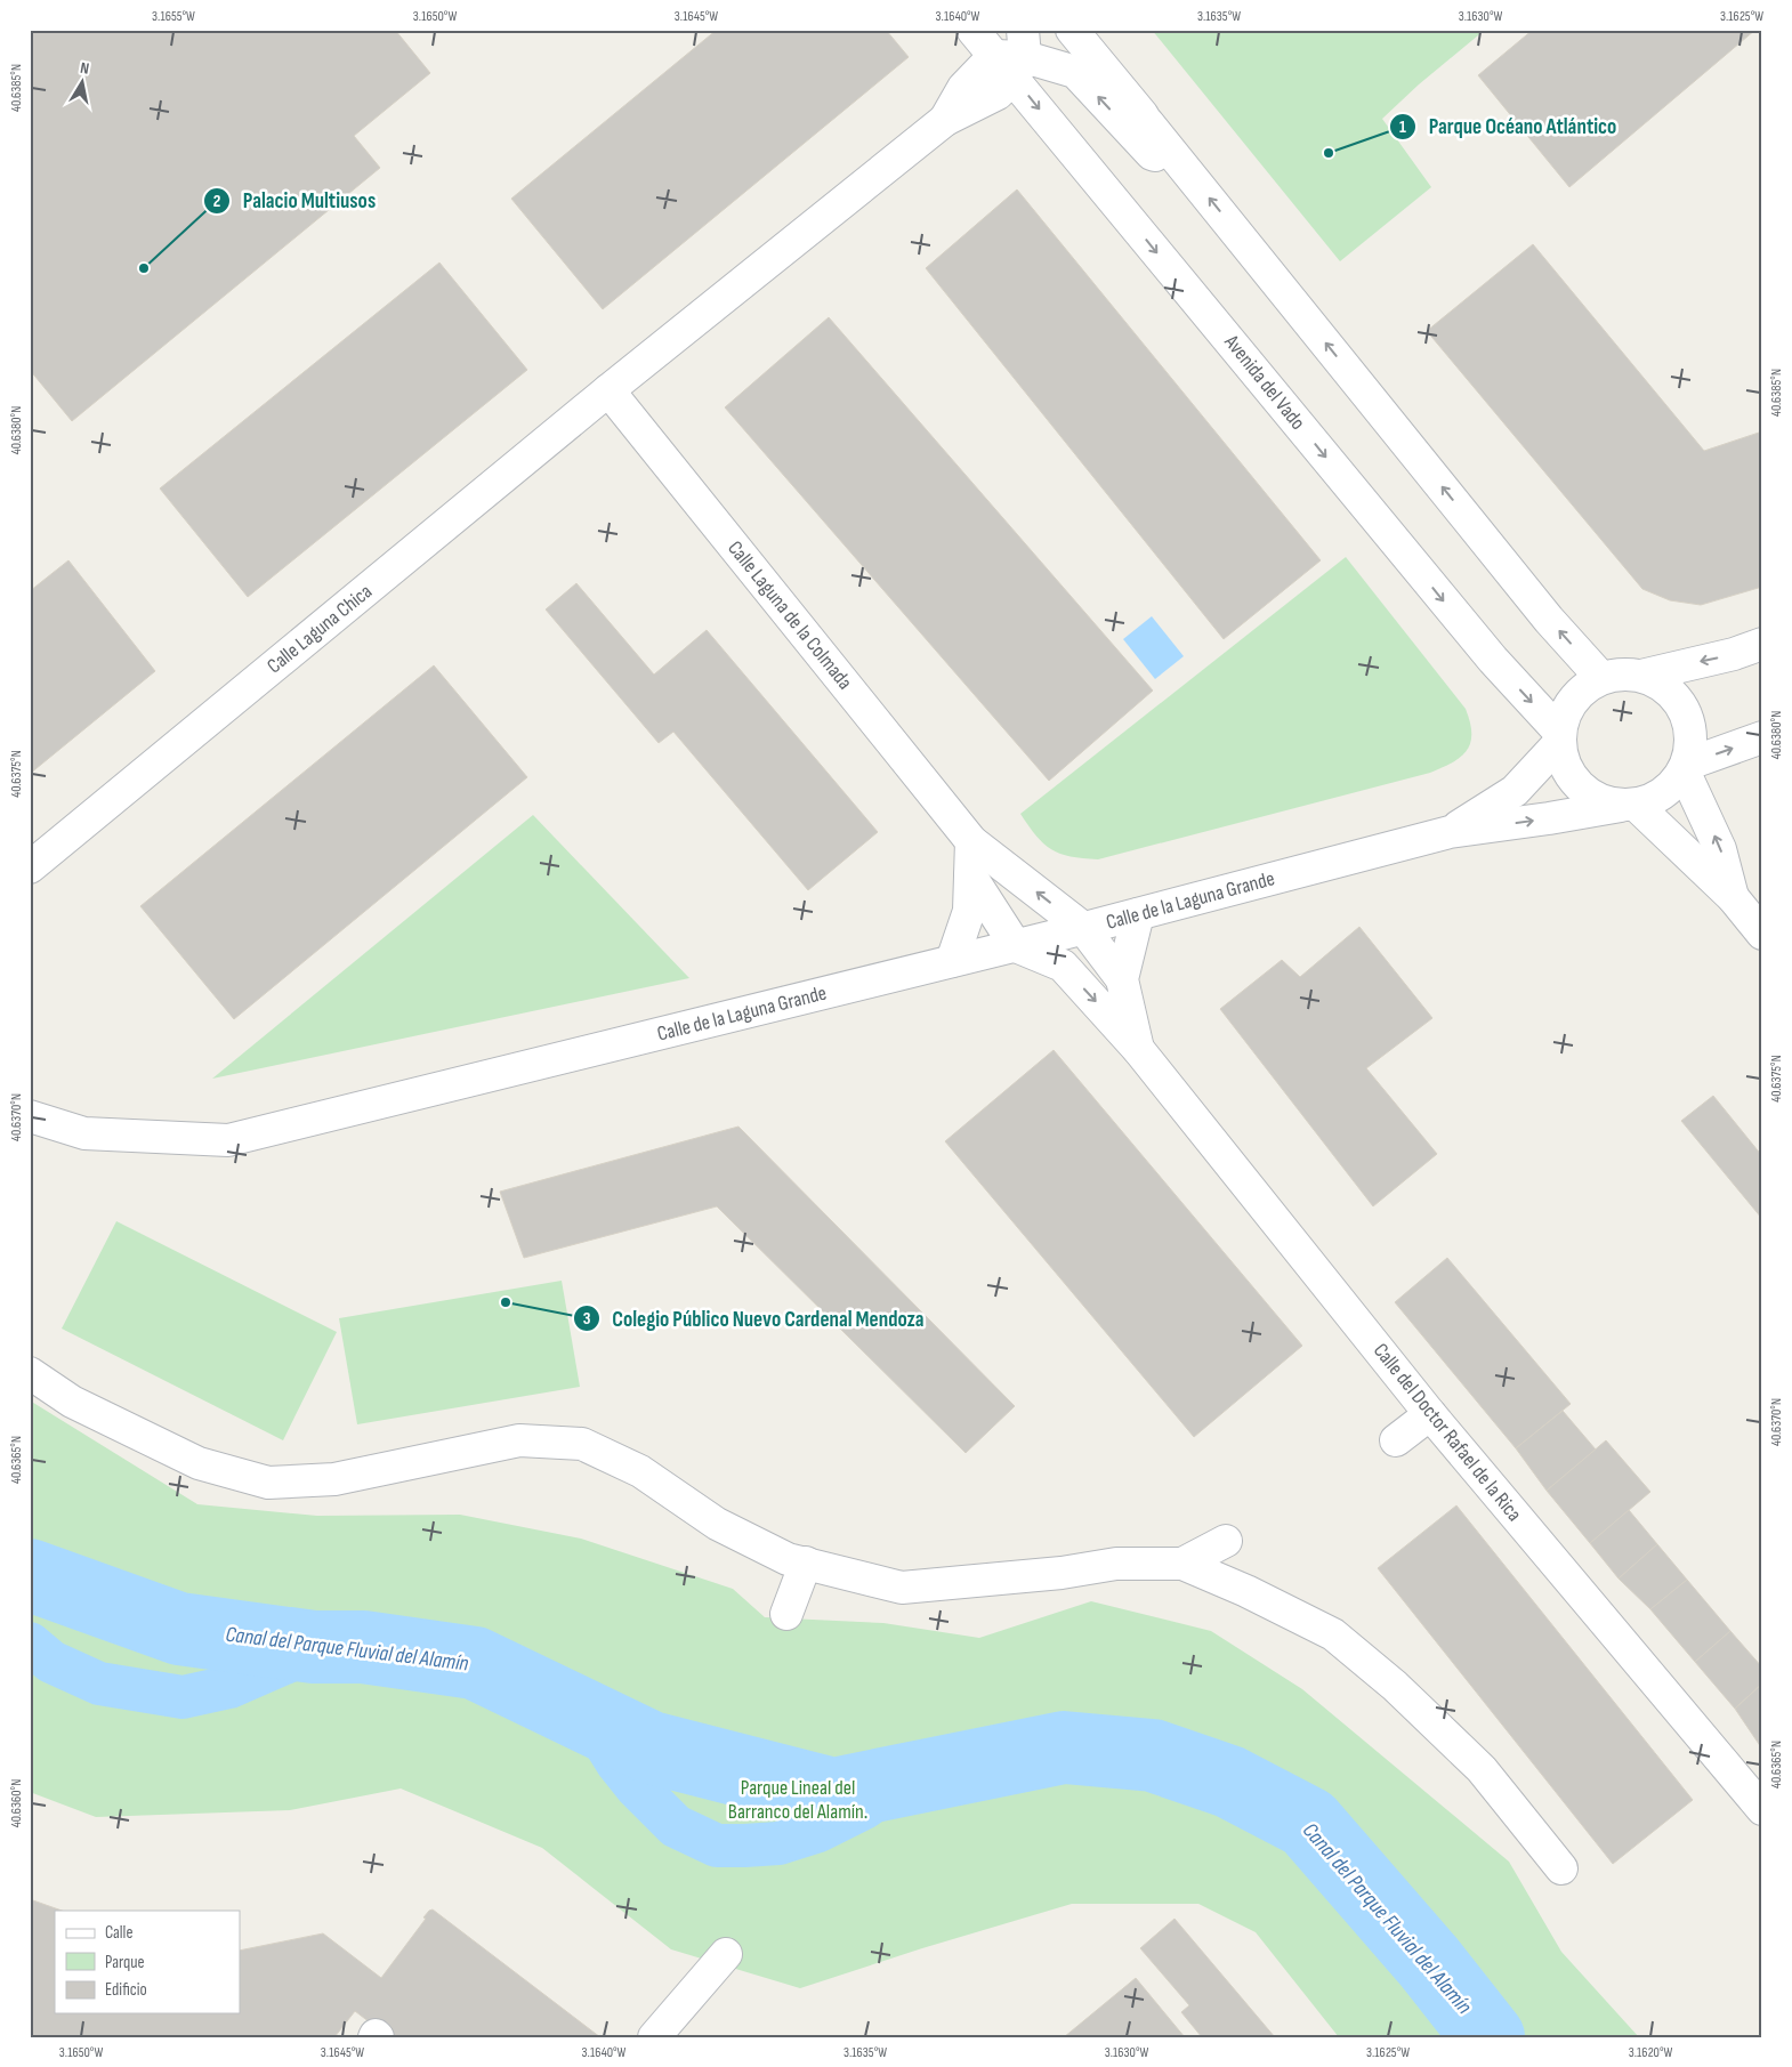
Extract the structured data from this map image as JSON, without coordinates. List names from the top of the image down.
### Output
{
  "streets": {
    "street": [
      "Avenida del Vado",
      "Calle Laguna de la Colmada",
      "Calle Laguna Chica",
      "Calle de la Laguna Grande",
      "Calle del Doctor Rafael de la Rica"
    ]
  },
  "crossings": [
    ["Avenida del Vado", "Calle Laguna Chica"],
    ["Avenida del Vado", "Calle de la Laguna Grande"],
    ["Calle Laguna de la Colmada", "Calle Laguna Chica"],
    ["Calle Laguna de la Colmada", "Calle de la Laguna Grande"]
  ],
  "water": ["Canal del Parque Fluvial del Alamín"],
  "parks": ["Parque Lineal del Barranco del Alamín."],
  "places": ["Parque Océano Atlántico", "Palacio Multiusos", "Colegio Público Nuevo Cardenal Mendoza"],
  "legend": ["Calle", "Parque", "Edificio"],
  "north": "top",
  "coordinates": [
    "3.1655°W",
    "3.1650°W",
    "3.1645°W",
    "3.1640°W",
    "3.1635°W",
    "3.1630°W",
    "3.1625°W",
    "40.6385°N",
    "40.6380°N",
    "40.6375°N",
    "40.6370°N",
    "40.6365°N",
    "40.6360°N",
    "3.1620°W"
  ]
}
